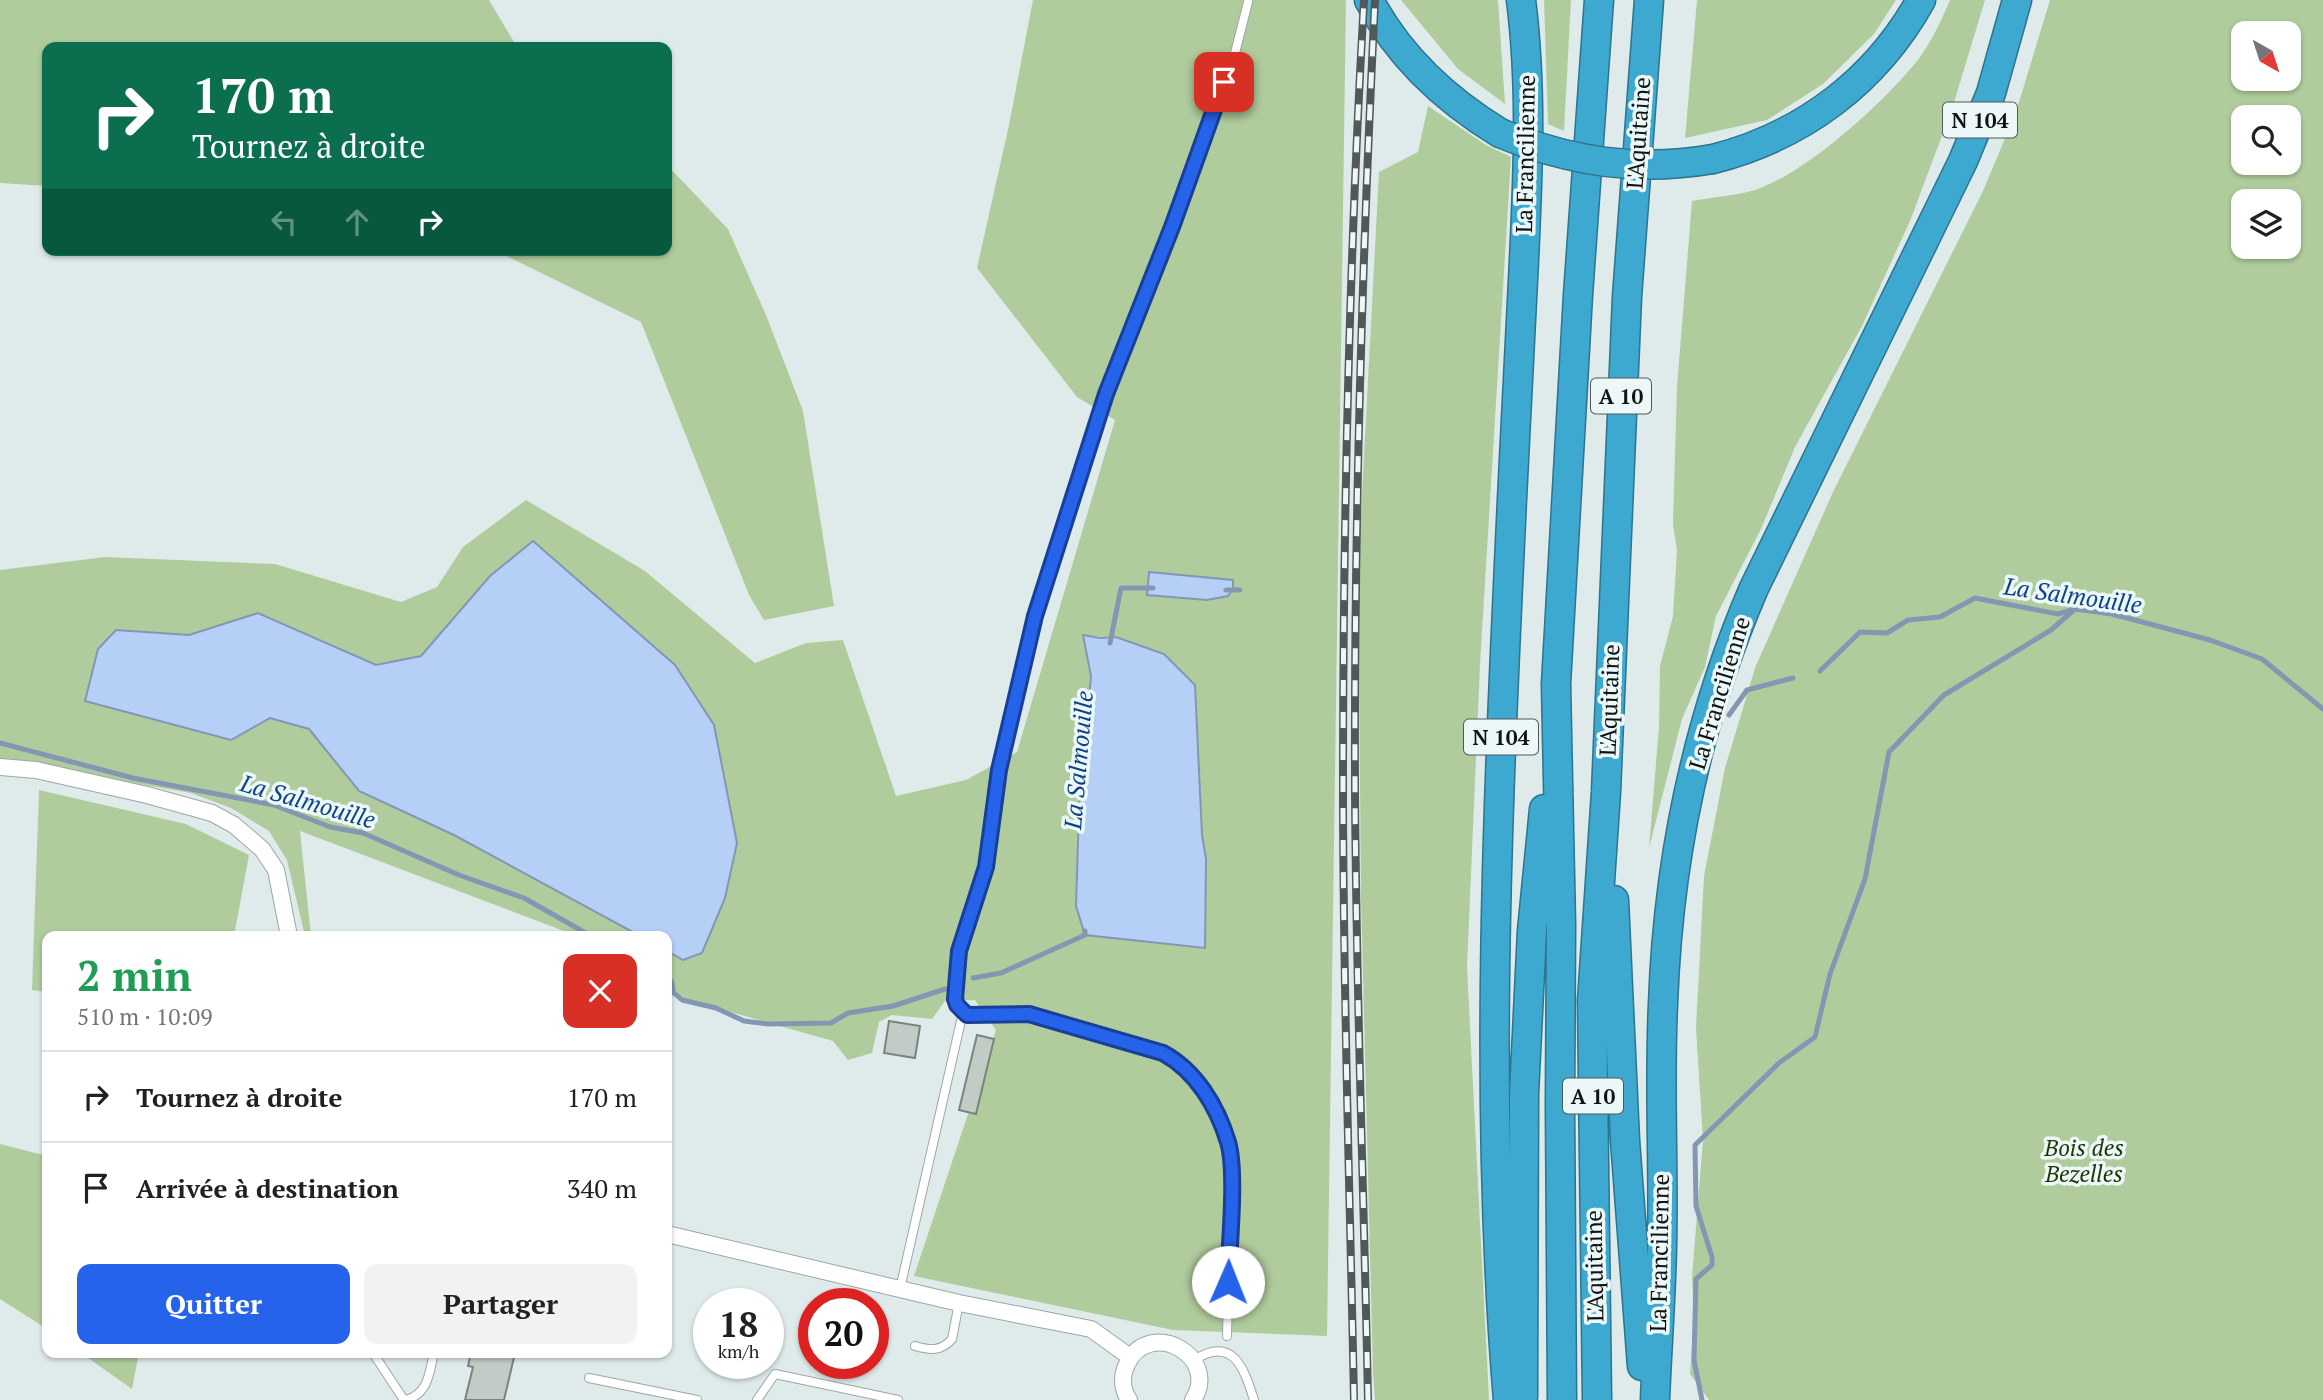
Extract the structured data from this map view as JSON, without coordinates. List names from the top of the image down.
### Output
{
  "streets": {
    "highway": [
      "N 104",
      "L'Aquitaine",
      "La Francilienne",
      "A 10"
    ]
  },
  "water": ["La Salmouille"],
  "parks": ["Bois des Bezelles"],
  "north": "bottom right",
  "page": {
    "turn": ["170 m", "Tournez à droite"],
    "heading": ["2 min", "510 m · 10:09"],
    "list": [
      {
        "name": "Tournez à droite",
        "value": "170 m"
      },
      {
        "name": "Arrivée à destination",
        "value": "340 m"
      }
    ],
    "buttons": ["Quitter", "Partager"],
    "speed": "18 km/h",
    "limit": "20"
  }
}
